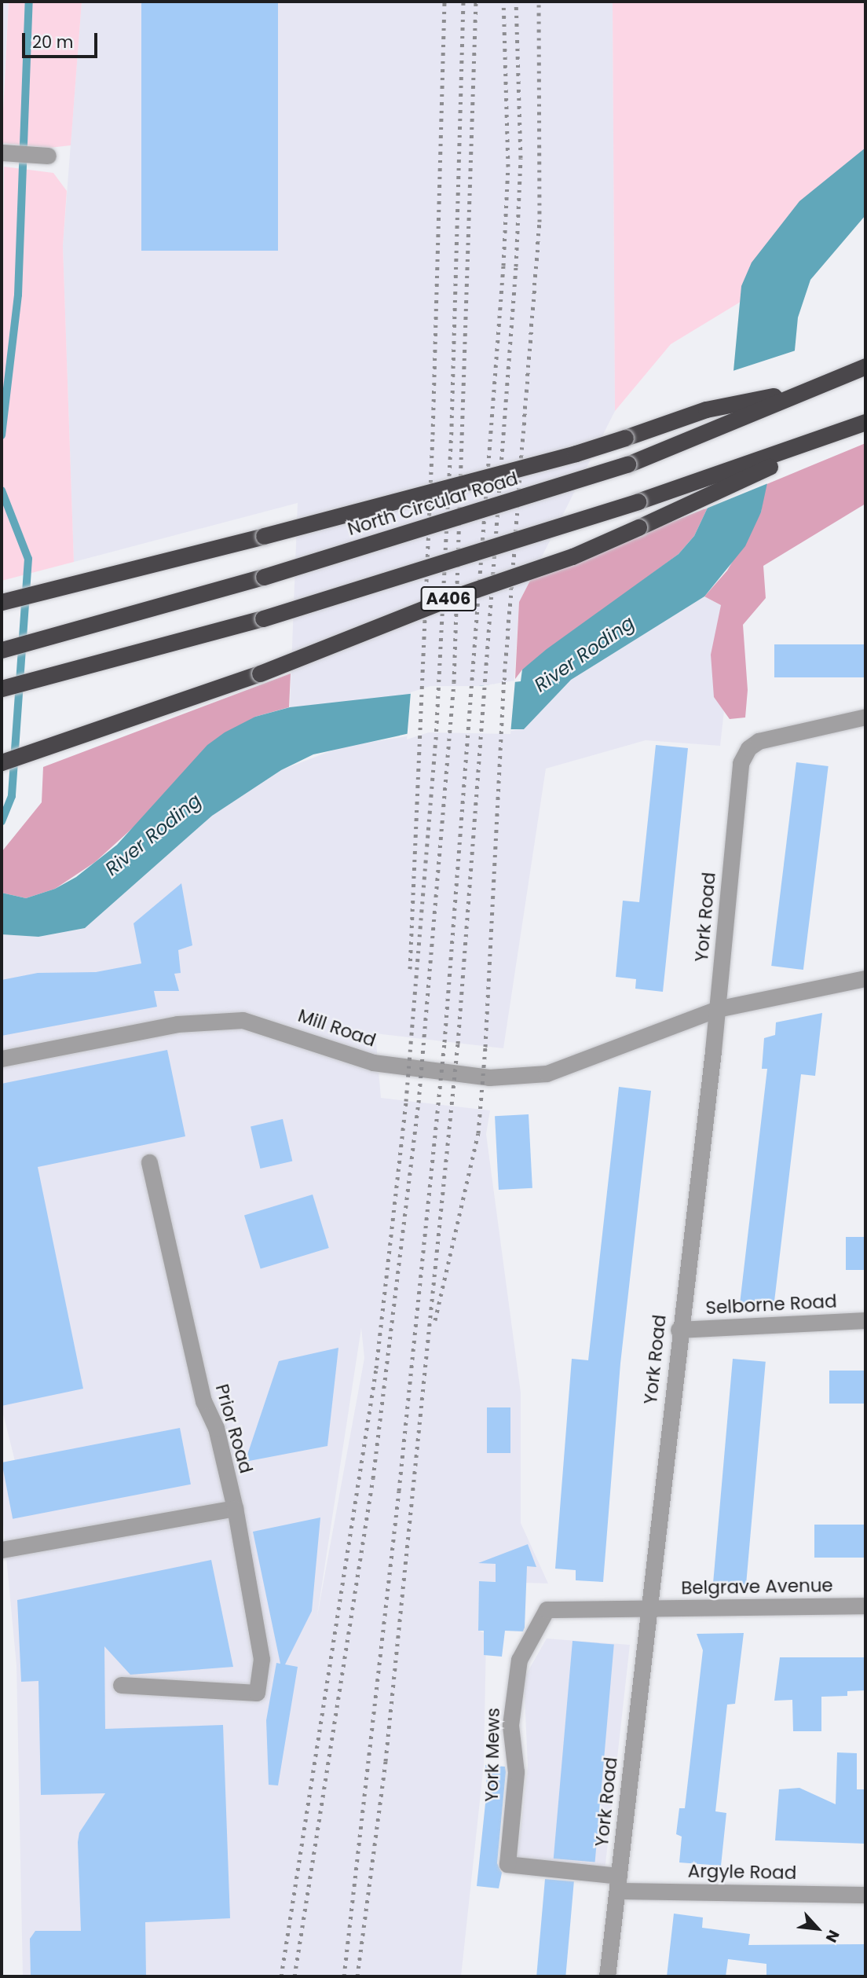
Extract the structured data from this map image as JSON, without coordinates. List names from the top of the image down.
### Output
{
  "streets": {
    "highway": ["North Circular Road", "A406"],
    "street": [
      "York Road",
      "Mill Road",
      "Selborne Road",
      "Prior Road",
      "Belgrave Avenue",
      "York Mews",
      "Argyle Road"
    ]
  },
  "crossings": [
    ["York Road", "Mill Road"],
    ["York Road", "Selborne Road"],
    ["York Road", "Belgrave Avenue"],
    ["York Road", "York Mews"],
    ["York Road", "Argyle Road"],
    ["Belgrave Avenue", "York Mews"],
    ["York Mews", "Argyle Road"]
  ],
  "water": ["River Roding"],
  "scale_bar": "20 m",
  "north": "bottom right"
}
